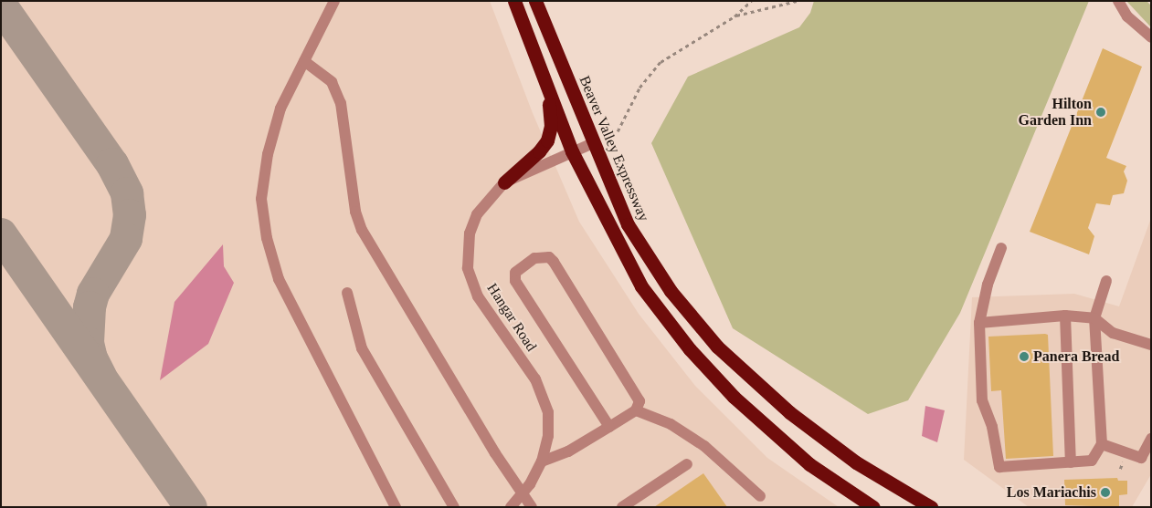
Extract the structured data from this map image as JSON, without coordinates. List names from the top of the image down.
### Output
{
  "streets": {
    "highway": ["Beaver Valley Expressway"],
    "street": ["Hangar Road"]
  },
  "crossings": [
    ["Beaver Valley Expressway", "Hangar Road"]
  ],
  "places": ["Hilton Garden Inn", "Panera Bread", "Los Mariachis"]
}
